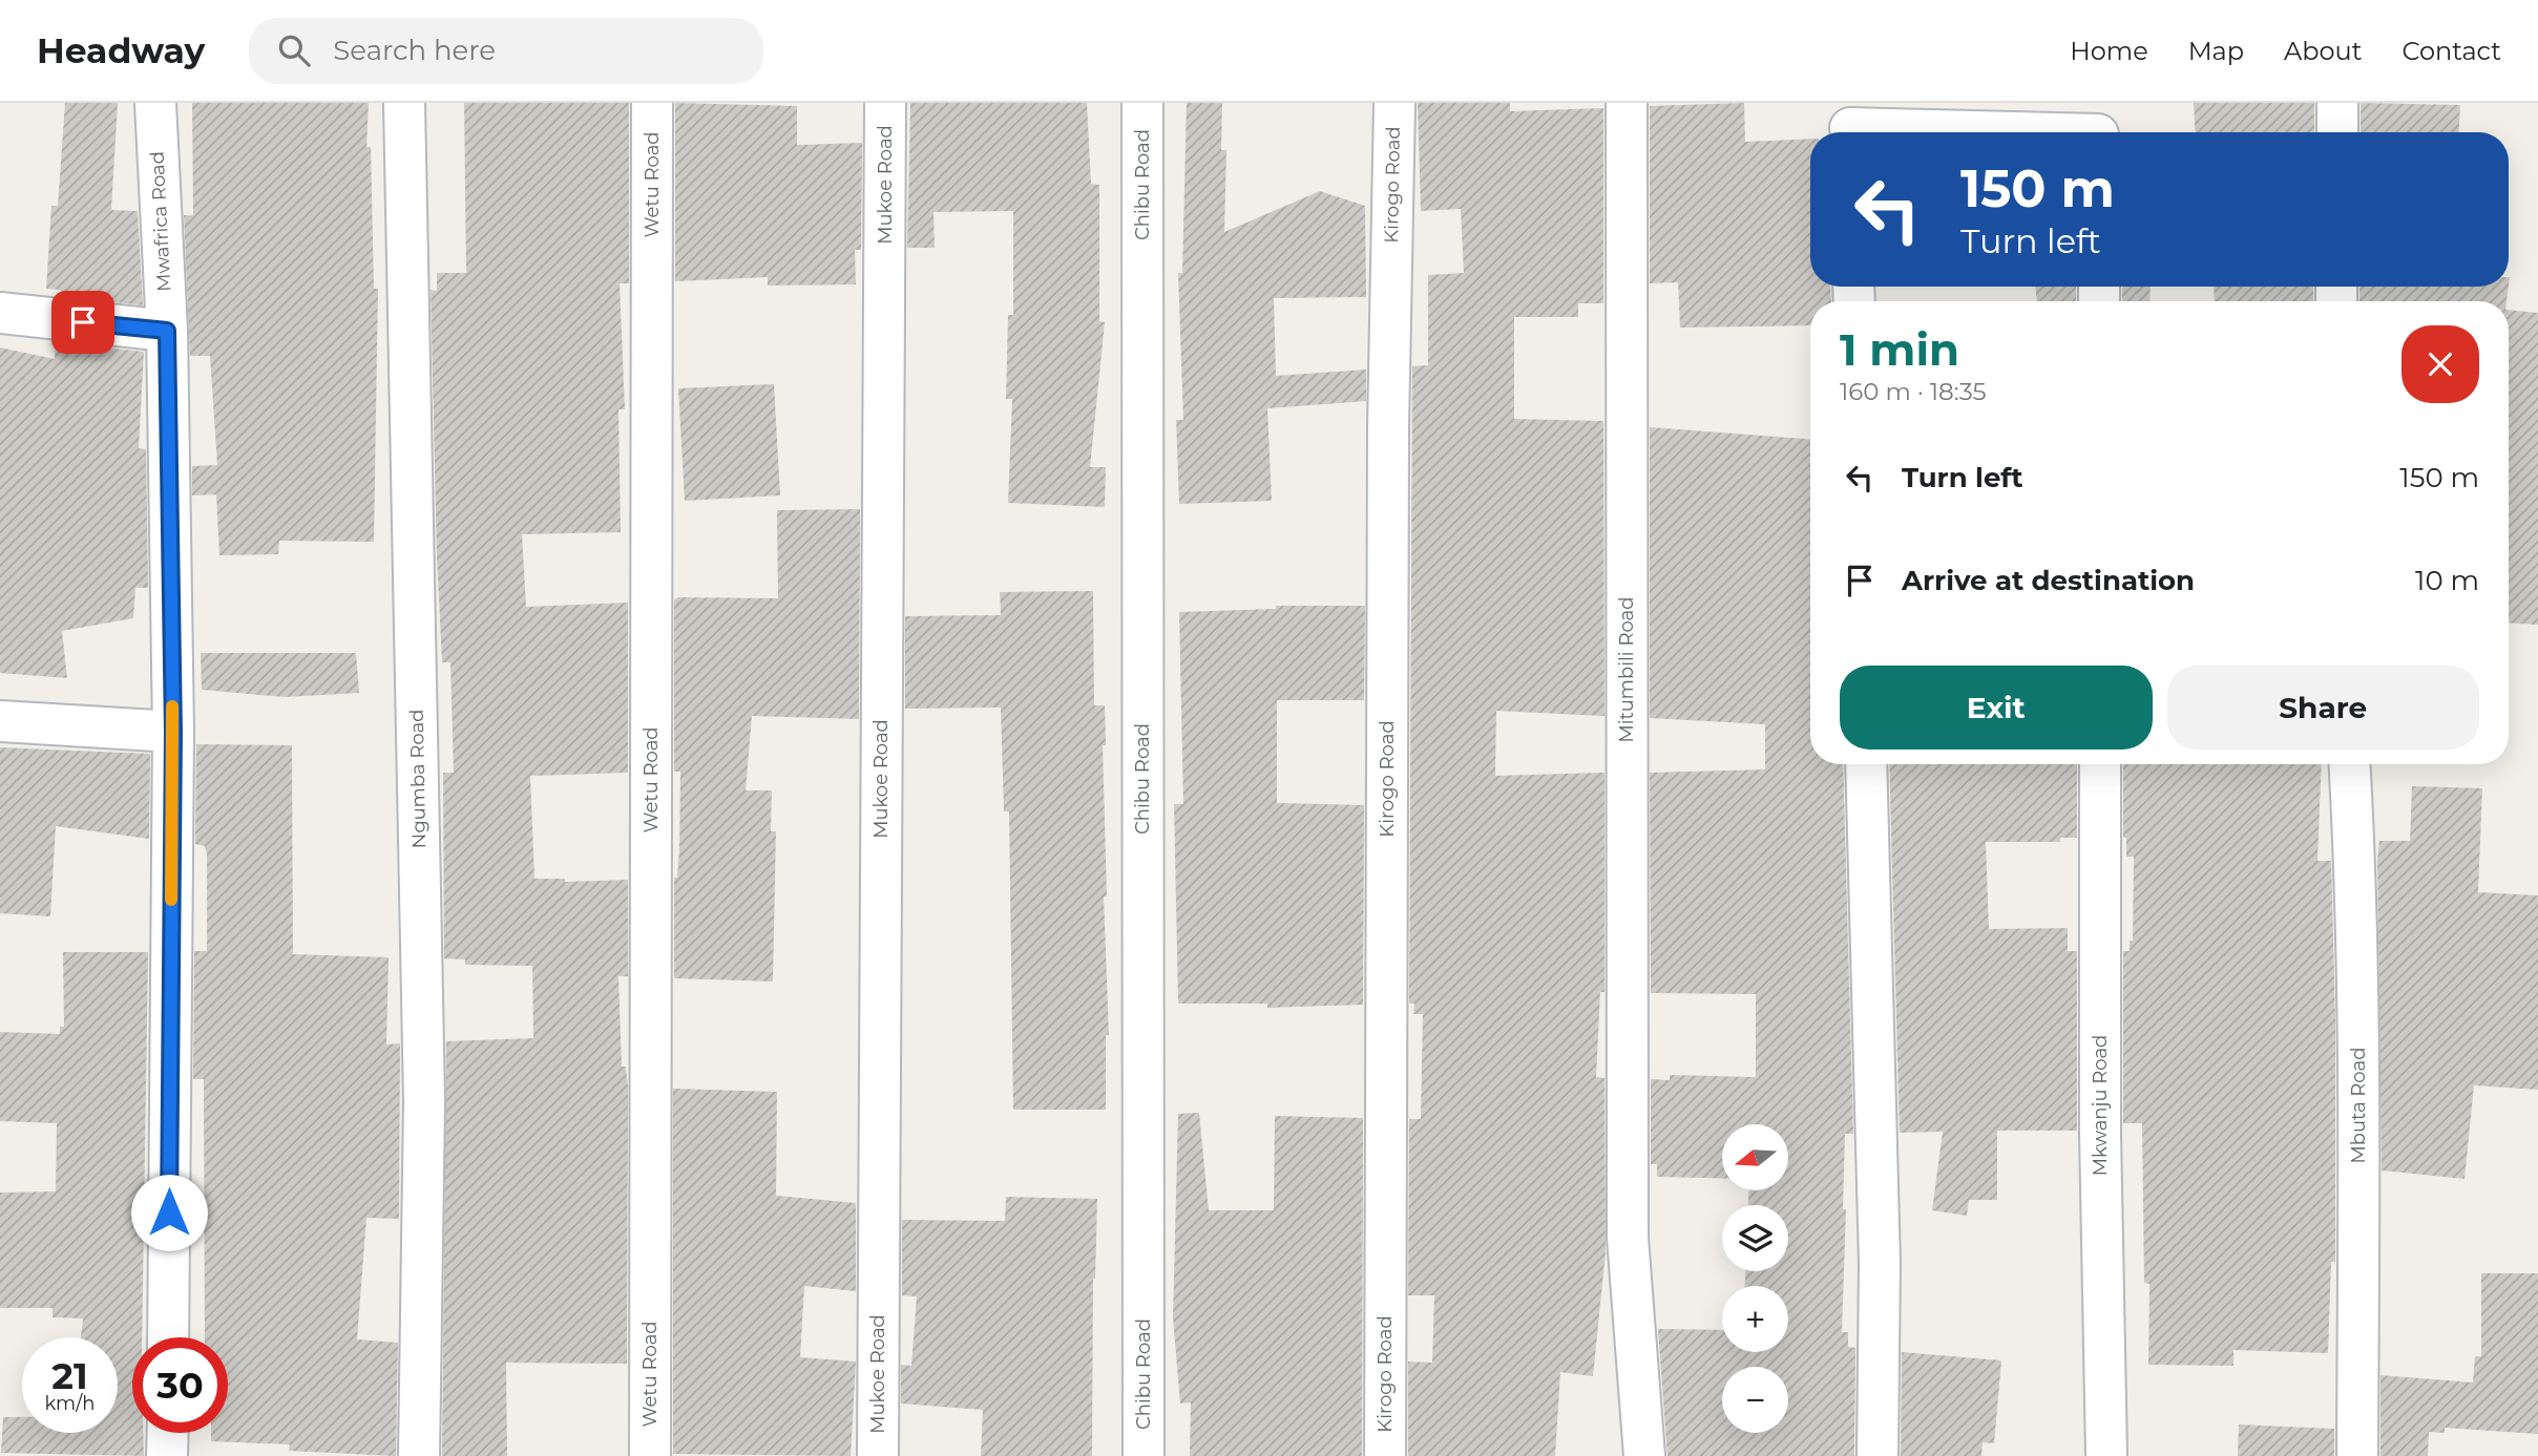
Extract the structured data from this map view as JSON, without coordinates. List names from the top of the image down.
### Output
{
  "streets": {
    "street": [
      "Wetu Road",
      "Mukoe Road",
      "Chibu Road",
      "Kirogo Road",
      "Mwafrica Road",
      "Mitumbili Road",
      "Ngumba Road",
      "Mkwanju Road",
      "Mbuta Road"
    ]
  },
  "north": "left",
  "page": {
    "header": "Headway",
    "search": "Search here",
    "nav": [
      "Home",
      "Map",
      "About",
      "Contact"
    ],
    "turn": ["150 m", "Turn left"],
    "heading": ["1 min", "160 m · 18:35"],
    "list": [
      {
        "name": "Turn left",
        "value": "150 m"
      },
      {
        "name": "Arrive at destination",
        "value": "10 m"
      }
    ],
    "buttons": ["Exit", "Share"],
    "map_buttons": ["+", "−"],
    "speed": "21 km/h",
    "limit": "30"
  }
}
